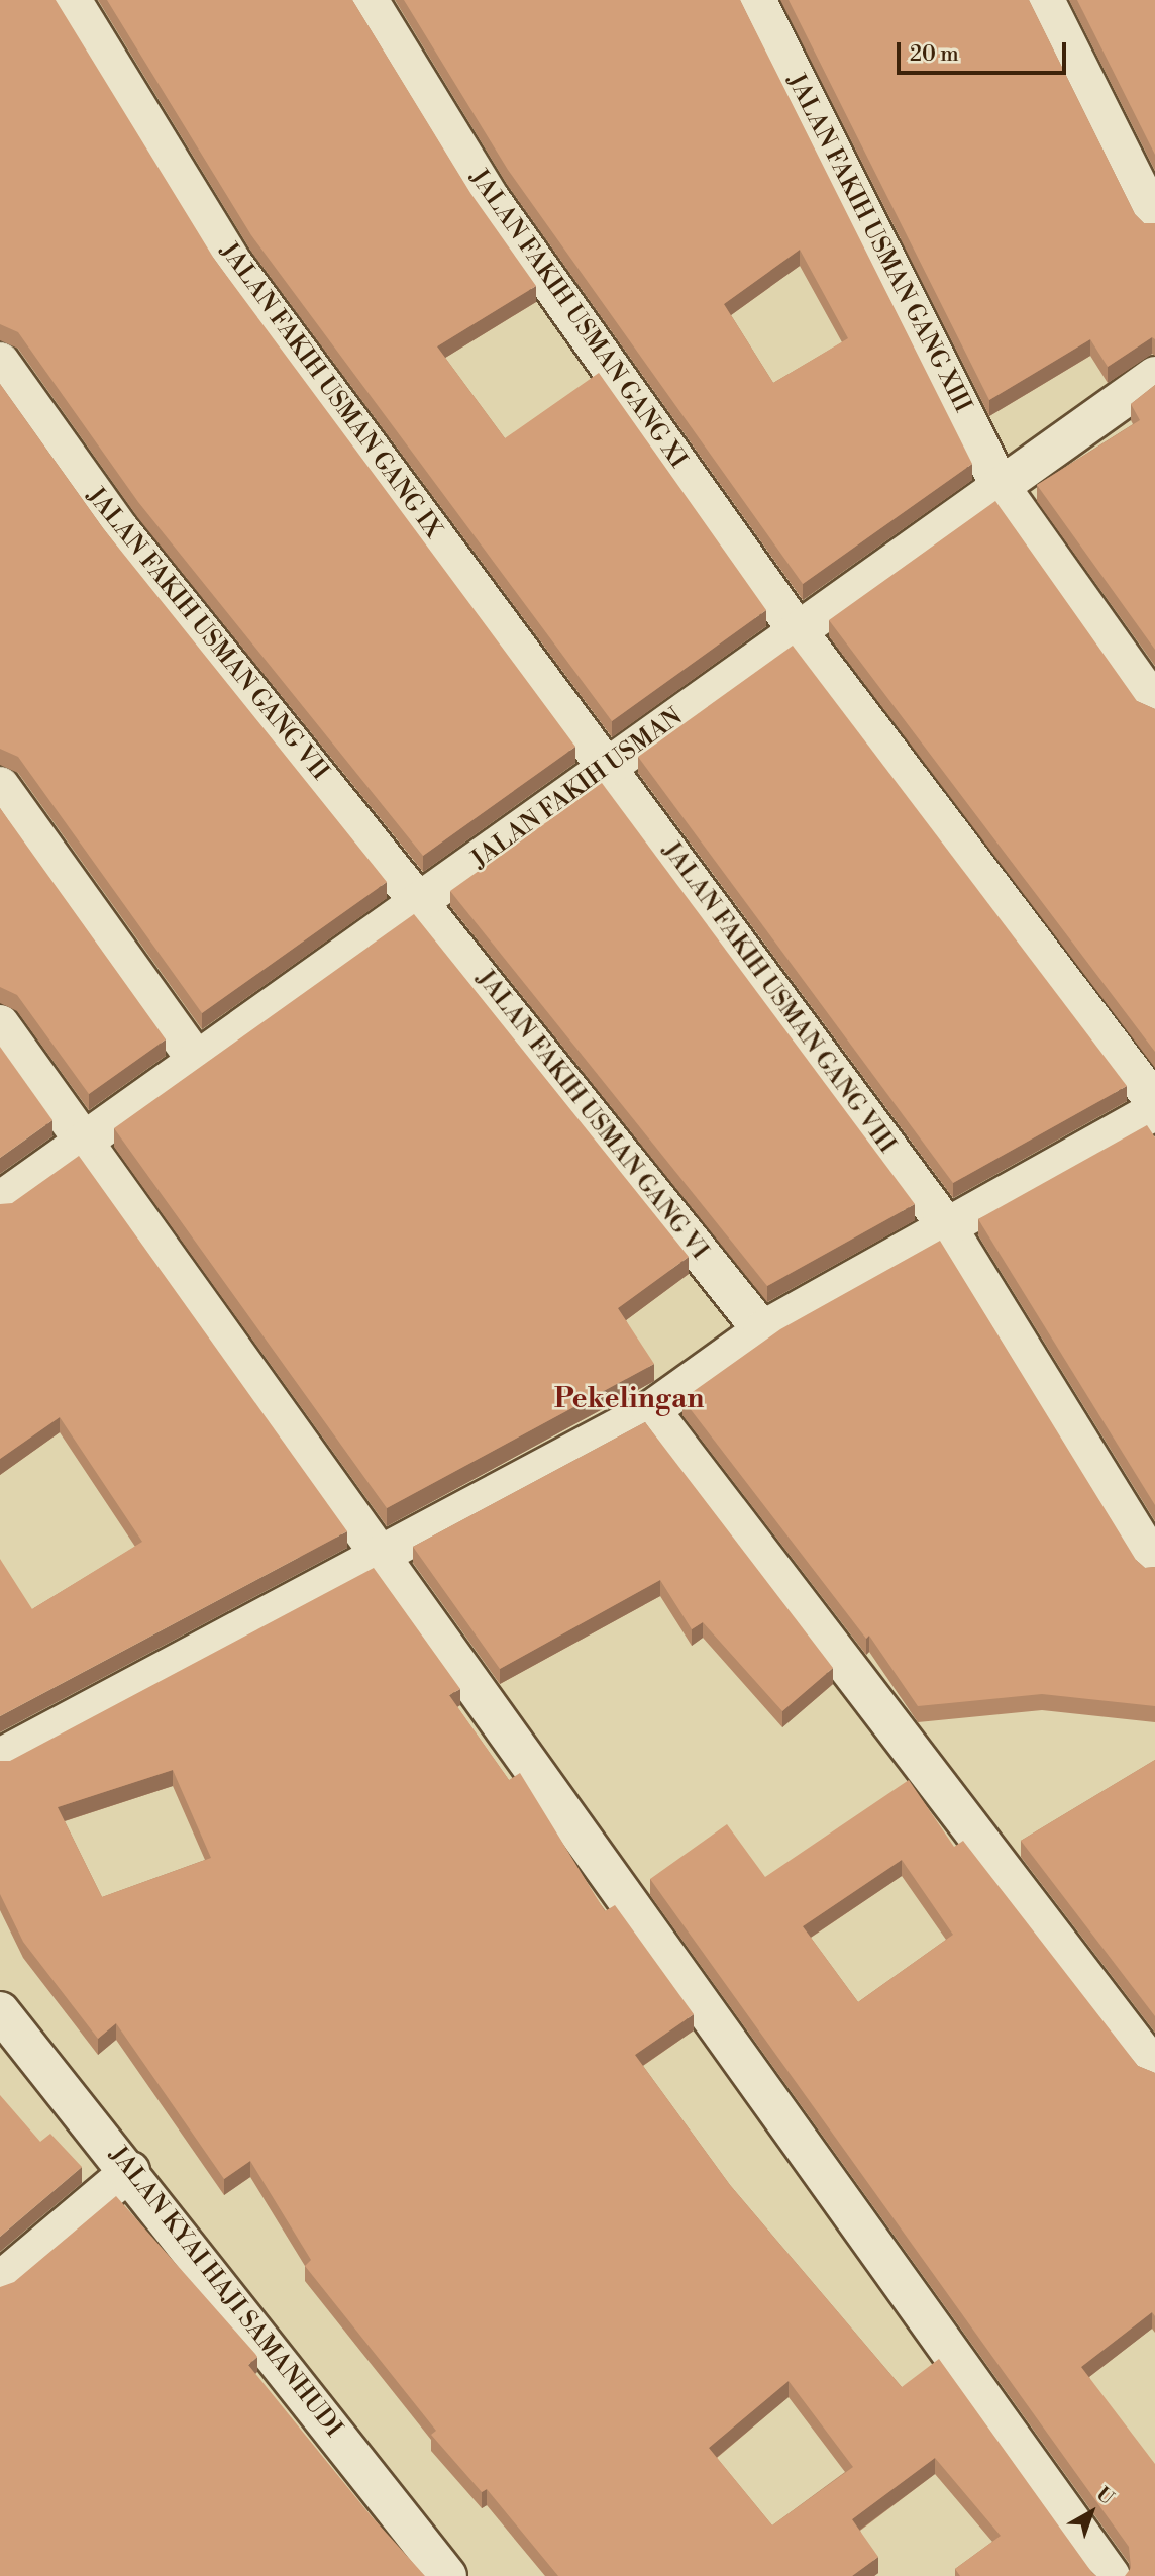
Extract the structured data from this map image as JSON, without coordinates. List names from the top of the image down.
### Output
{
  "streets": {
    "street": [
      "JALAN FAKIH USMAN GANG XIII",
      "JALAN FAKIH USMAN GANG XI",
      "JALAN FAKIH USMAN GANG IX",
      "JALAN FAKIH USMAN GANG VII",
      "JALAN FAKIH USMAN",
      "JALAN FAKIH USMAN GANG VIII",
      "JALAN FAKIH USMAN GANG VI",
      "JALAN KYAI HAJI SAMANHUDI"
    ]
  },
  "crossings": [
    ["JALAN FAKIH USMAN GANG XIII", "JALAN FAKIH USMAN"],
    ["JALAN FAKIH USMAN GANG XI", "JALAN FAKIH USMAN"],
    ["JALAN FAKIH USMAN GANG IX", "JALAN FAKIH USMAN"],
    ["JALAN FAKIH USMAN GANG IX", "JALAN FAKIH USMAN GANG VIII"],
    ["JALAN FAKIH USMAN GANG VII", "JALAN FAKIH USMAN"],
    ["JALAN FAKIH USMAN GANG VII", "JALAN FAKIH USMAN GANG VI"],
    ["JALAN FAKIH USMAN", "JALAN FAKIH USMAN GANG VIII"],
    ["JALAN FAKIH USMAN", "JALAN FAKIH USMAN GANG VI"]
  ],
  "districts": ["Pekelingan"],
  "scale_bar": "20 m",
  "north": "top right"
}
